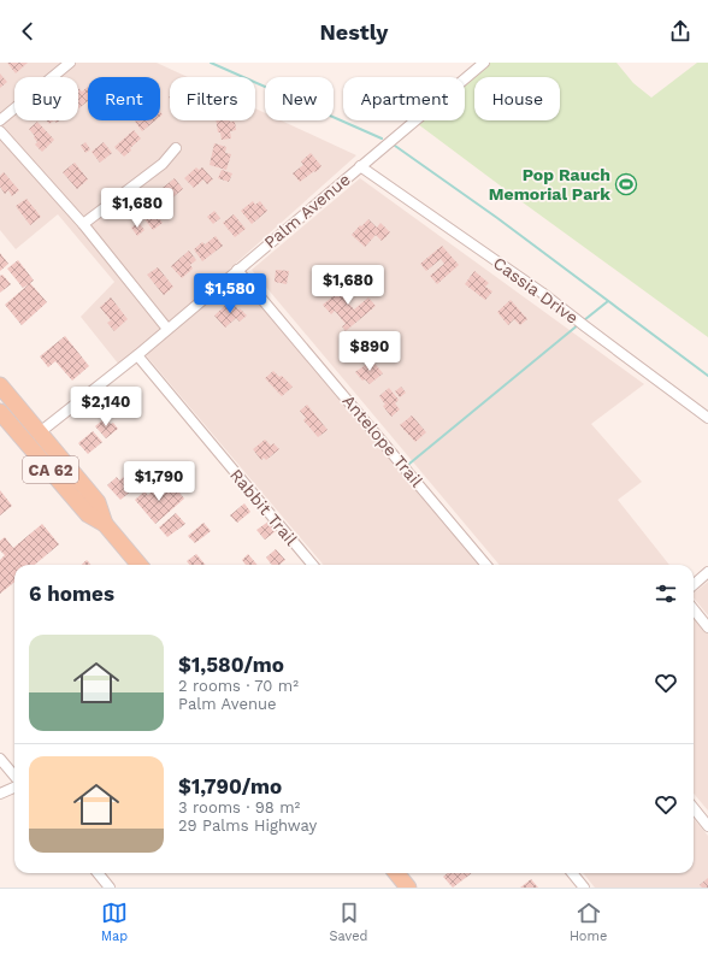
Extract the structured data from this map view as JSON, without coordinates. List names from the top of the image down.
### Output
{
  "streets": {
    "main road": ["CA 62"],
    "street": [
      "Palm Avenue",
      "Cassia Drive",
      "Antelope Trail",
      "Rabbit Trail"
    ]
  },
  "crossings": [
    ["Palm Avenue", "Cassia Drive"],
    ["Palm Avenue", "Antelope Trail"],
    ["Palm Avenue", "CA 62"],
    ["Palm Avenue", "Rabbit Trail"]
  ],
  "places": {
    "sports": ["Pop Rauch Memorial Park"]
  },
  "page": {
    "header": "Nestly",
    "chip": [
      "Buy",
      "Rent",
      "Filters",
      "New",
      "Apartment",
      "House"
    ],
    "price": [
      "$1,680",
      "$1,680",
      "$1,580",
      "$890",
      "$2,140",
      "$1,790"
    ],
    "heading": "6 homes",
    "list": [
      {
        "name": "$1,580/mo",
        "note": "2 rooms · 70 m² · Palm Avenue"
      },
      {
        "name": "$1,790/mo",
        "note": "3 rooms · 98 m² · 29 Palms Highway"
      }
    ],
    "tabs": ["Map", "Saved", "Home"]
  }
}
